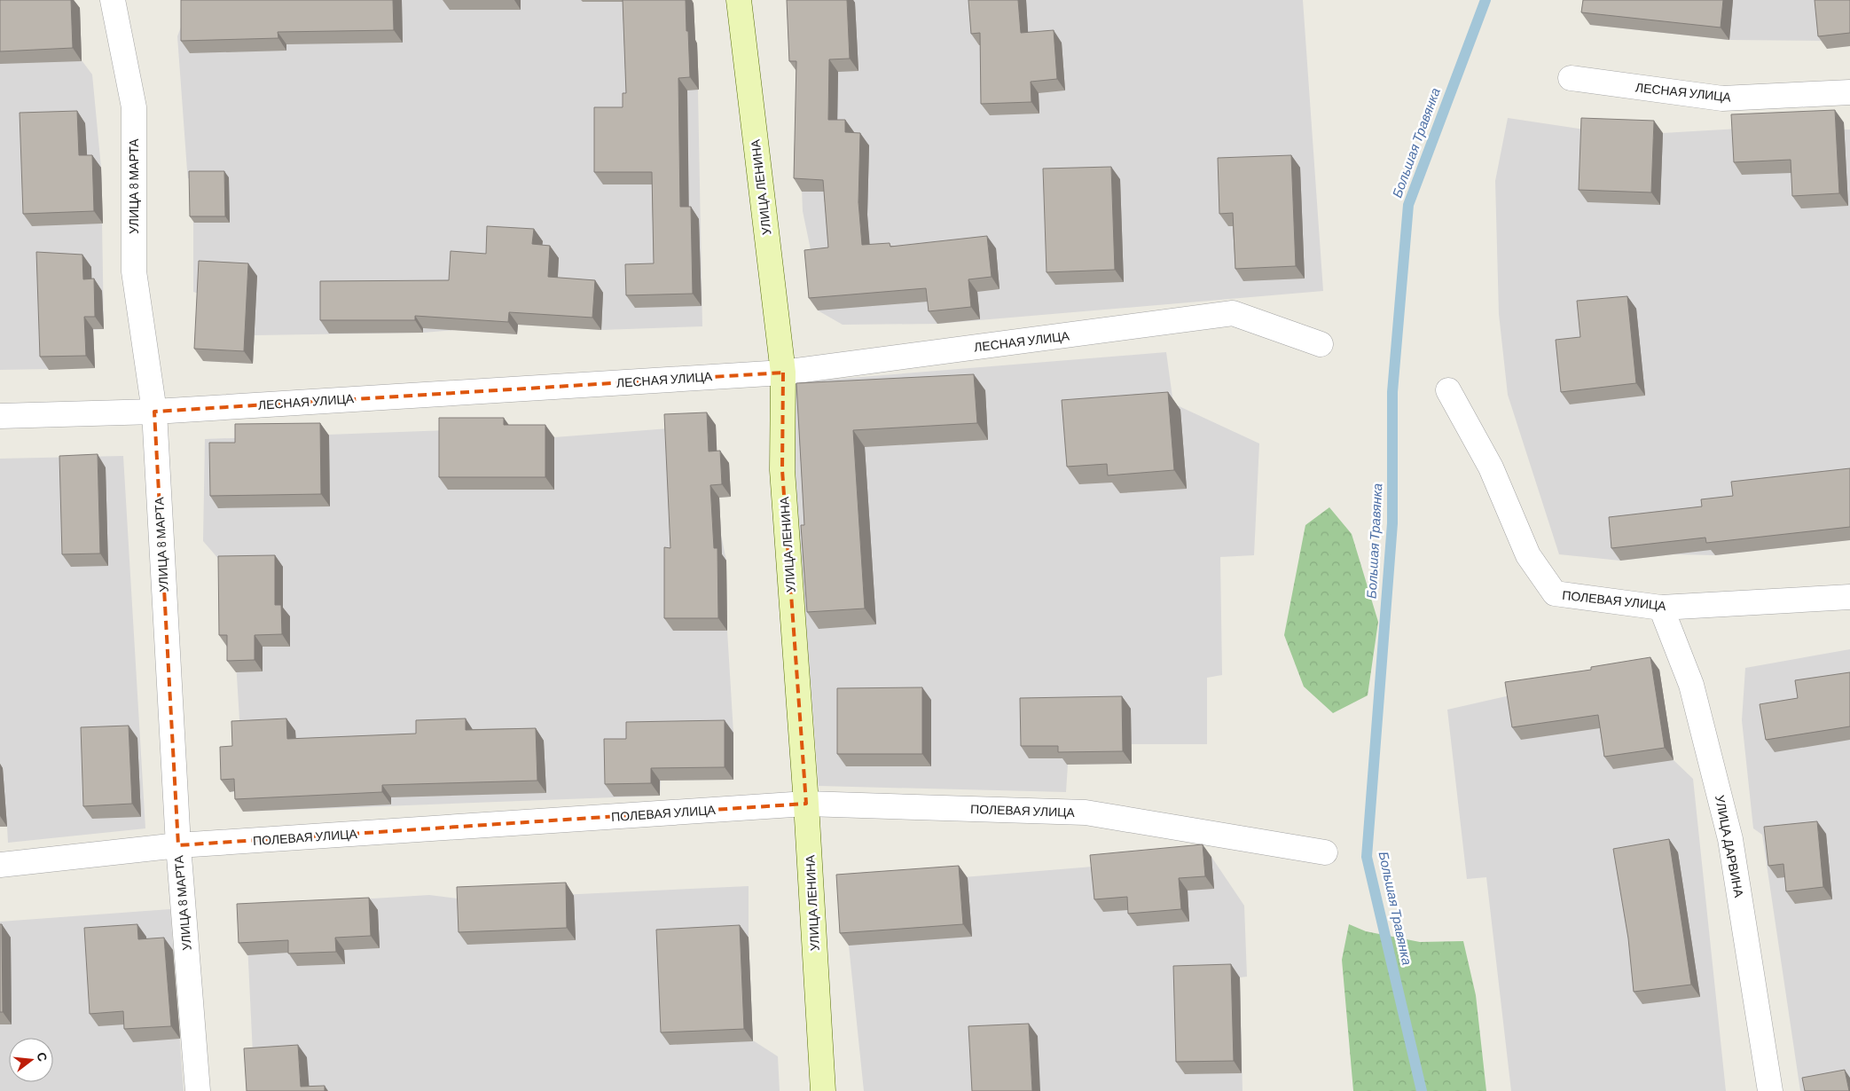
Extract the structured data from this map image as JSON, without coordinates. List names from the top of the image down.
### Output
{
  "streets": {
    "street": [
      "ЛЕСНАЯ УЛИЦА",
      "УЛИЦА 8 МАРТА",
      "УЛИЦА ЛЕНИНА",
      "ПОЛЕВАЯ УЛИЦА",
      "УЛИЦА ДАРВИНА"
    ]
  },
  "crossings": [
    ["ЛЕСНАЯ УЛИЦА", "УЛИЦА 8 МАРТА"],
    ["ЛЕСНАЯ УЛИЦА", "УЛИЦА ЛЕНИНА"],
    ["УЛИЦА 8 МАРТА", "ПОЛЕВАЯ УЛИЦА"],
    ["УЛИЦА ЛЕНИНА", "ПОЛЕВАЯ УЛИЦА"],
    ["ПОЛЕВАЯ УЛИЦА", "УЛИЦА ДАРВИНА"]
  ],
  "water": ["Большая Травянка"],
  "north": "right"
}
